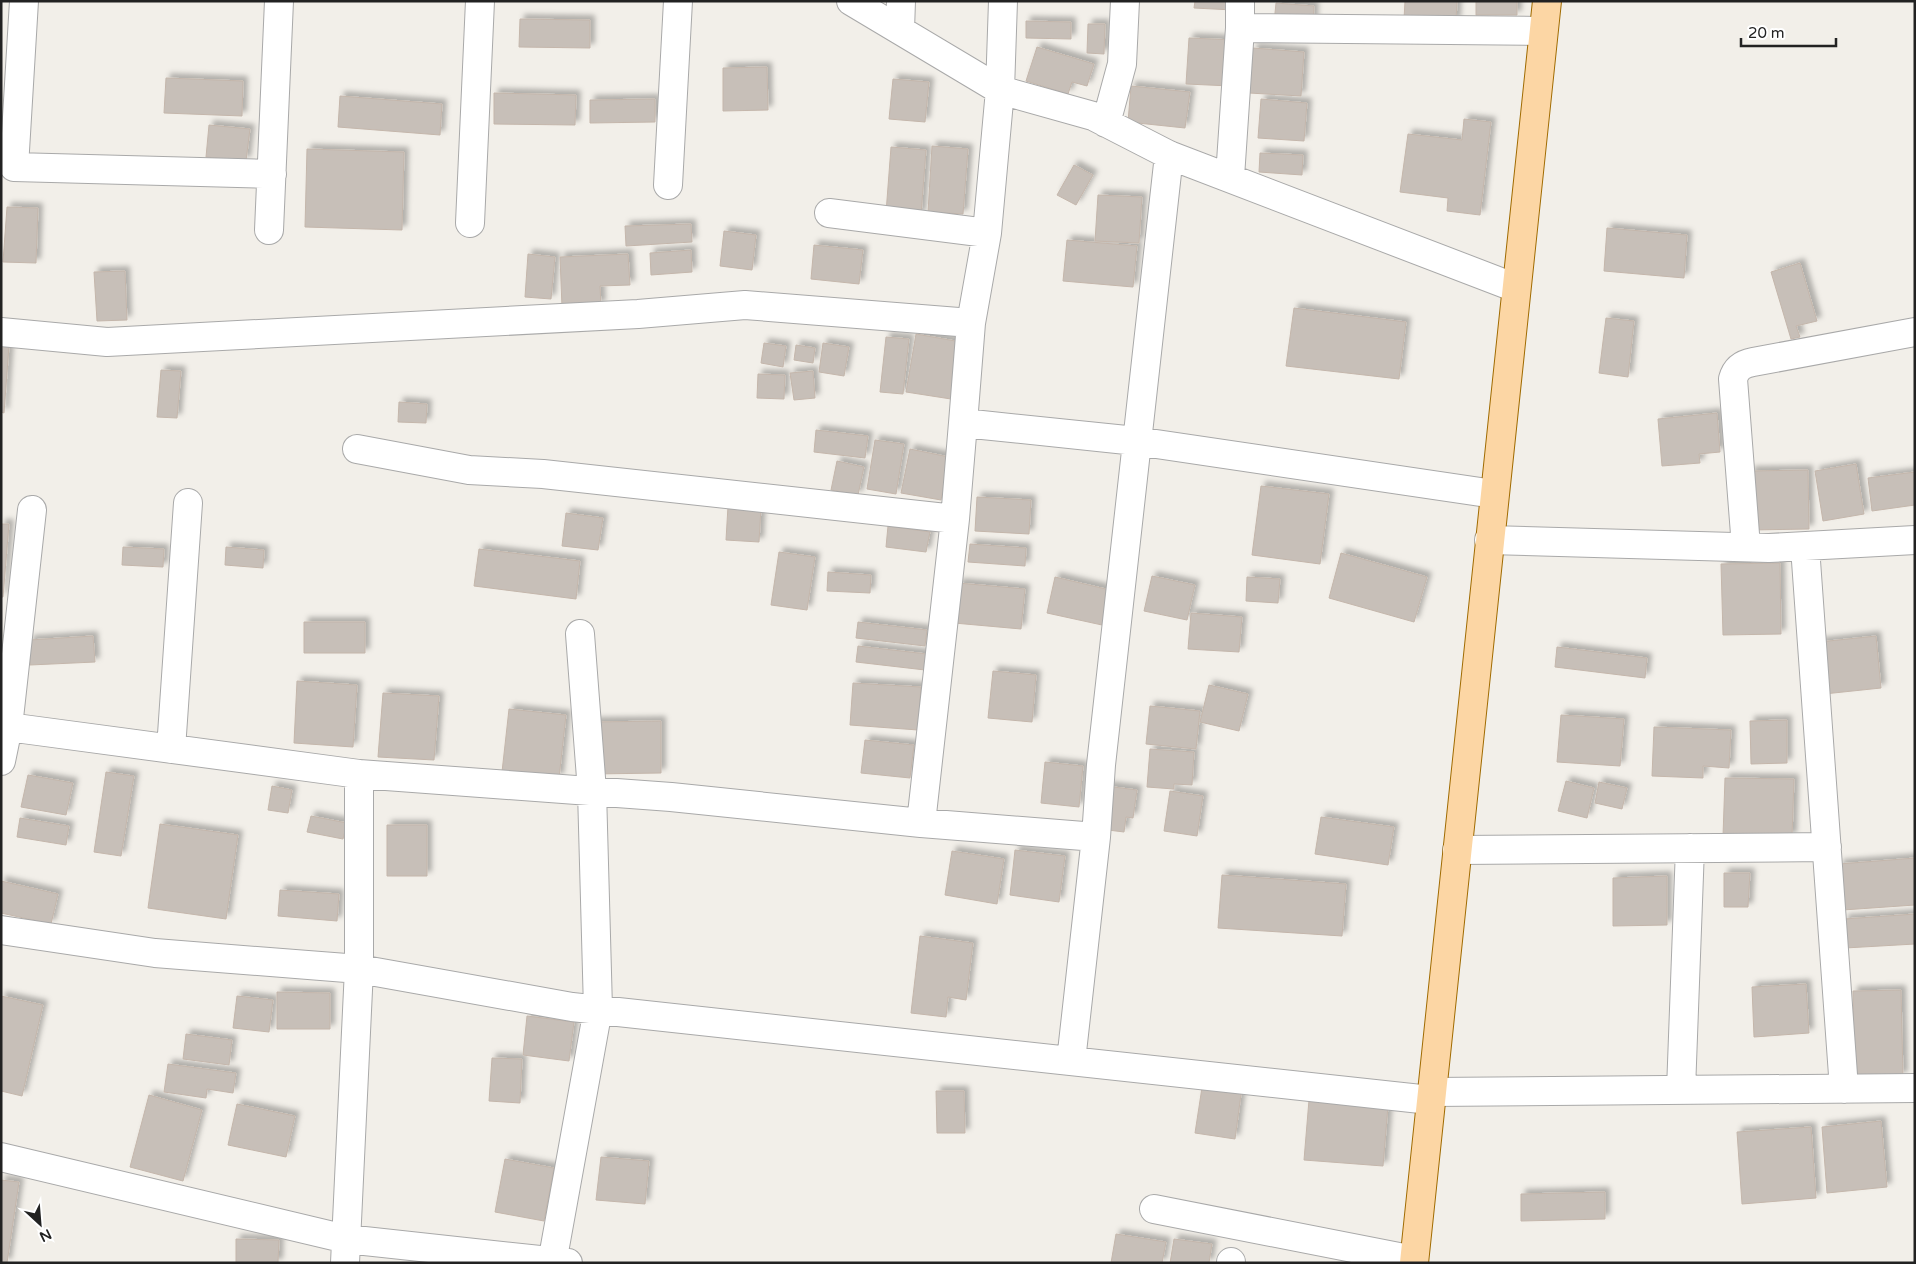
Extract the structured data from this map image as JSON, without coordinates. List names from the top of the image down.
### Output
{
  "scale_bar": "20 m",
  "north": "bottom right"
}
